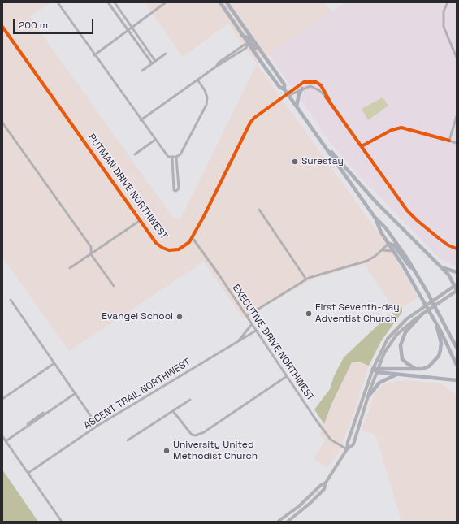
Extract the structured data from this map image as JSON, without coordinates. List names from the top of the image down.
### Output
{
  "streets": {
    "street": ["PUTMAN DRIVE NORTHWEST", "EXECUTIVE DRIVE NORTHWEST", "ASCENT TRAIL NORTHWEST"]
  },
  "crossings": [
    ["PUTMAN DRIVE NORTHWEST", "EXECUTIVE DRIVE NORTHWEST"],
    ["EXECUTIVE DRIVE NORTHWEST", "ASCENT TRAIL NORTHWEST"]
  ],
  "places": [
    "Surestay",
    "First Seventh-day Adventist Church",
    "Evangel School",
    "University United Methodist Church"
  ],
  "scale_bar": "200 m"
}
